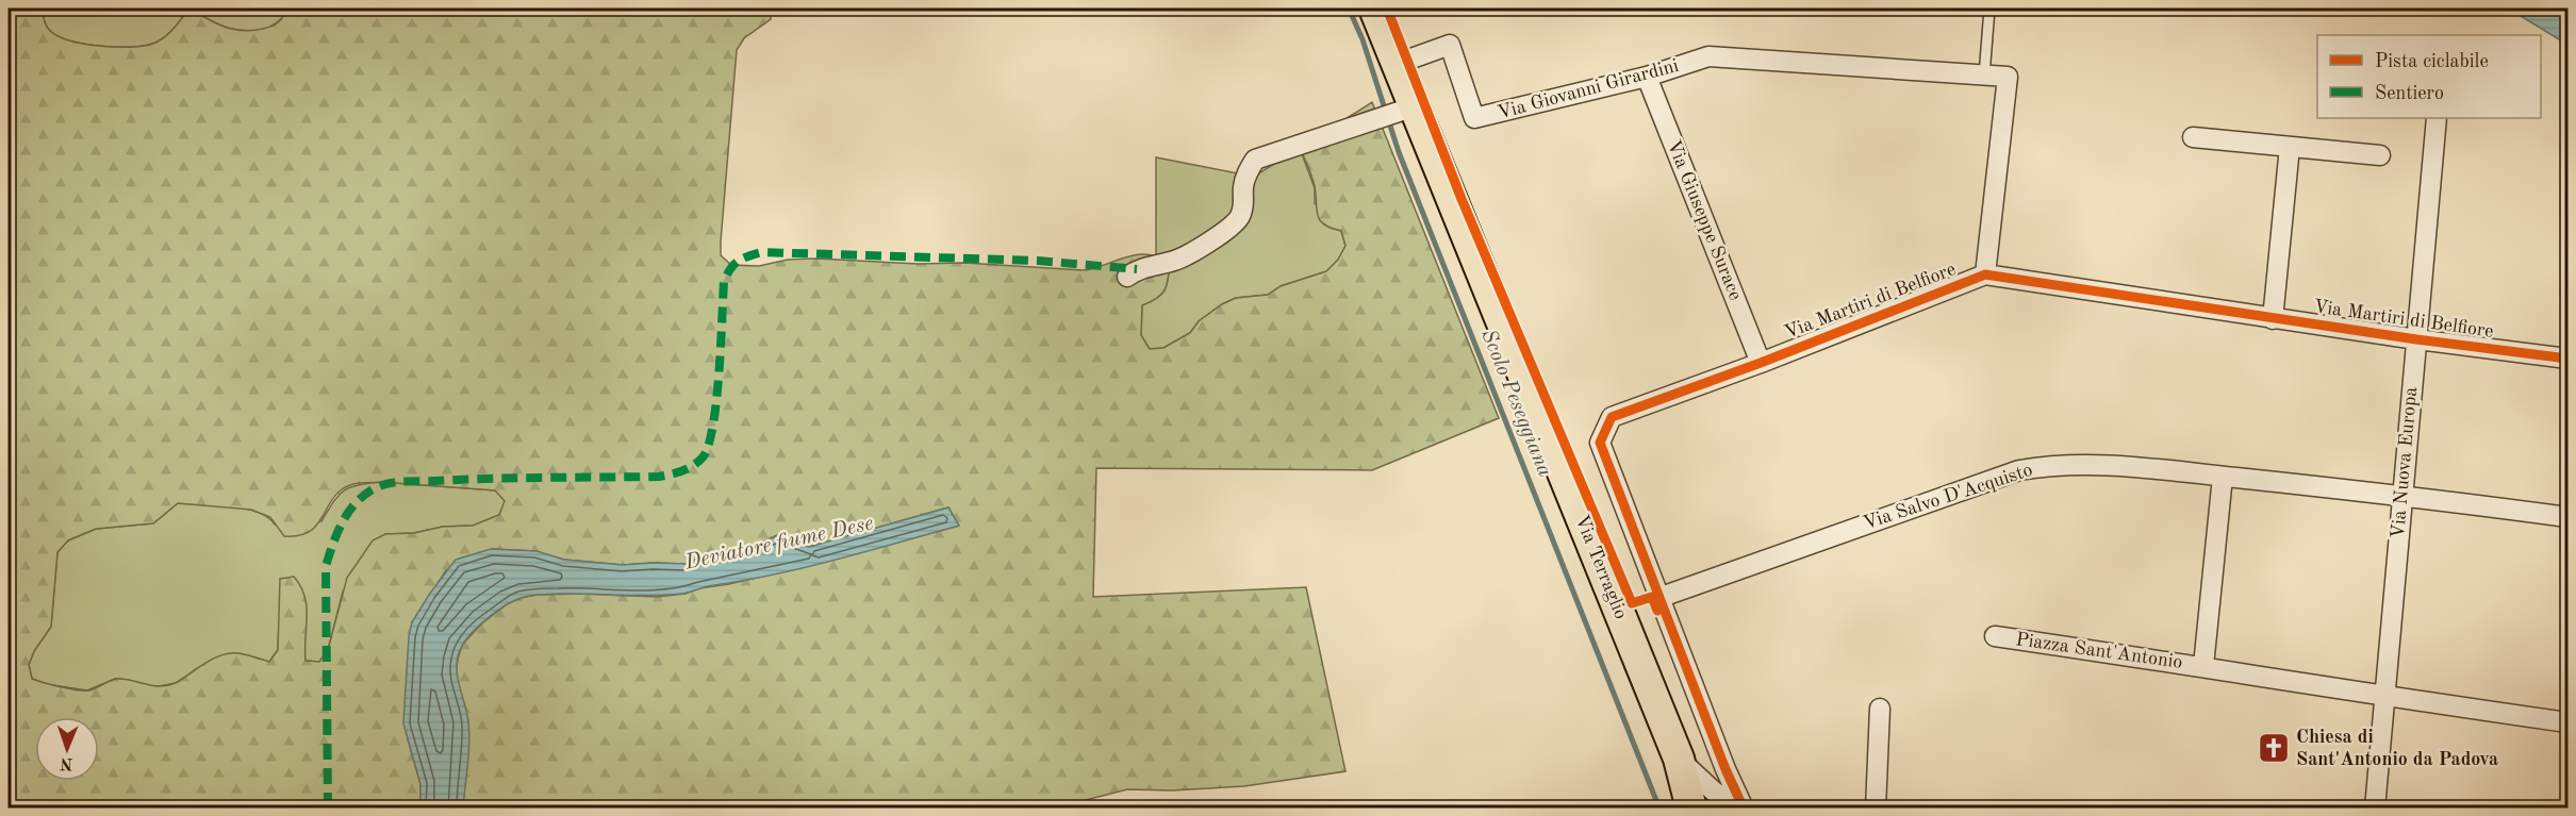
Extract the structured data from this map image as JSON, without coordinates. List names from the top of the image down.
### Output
{
  "streets": {
    "main road": ["Via Terraglio"],
    "street": [
      "Via Giovanni Girardini",
      "Via Giuseppe Surace",
      "Via Martiri di Belfiore",
      "Via Nuova Europa",
      "Via Salvo D'Acquisto",
      "Piazza Sant'Antonio"
    ]
  },
  "crossings": [
    ["Via Giovanni Girardini", "Via Giuseppe Surace"],
    ["Via Giovanni Girardini", "Via Martiri di Belfiore"],
    ["Via Giovanni Girardini", "Via Terraglio"],
    ["Via Giuseppe Surace", "Via Martiri di Belfiore"],
    ["Via Martiri di Belfiore", "Via Nuova Europa"],
    ["Via Martiri di Belfiore", "Via Salvo D'Acquisto"],
    ["Via Nuova Europa", "Via Salvo D'Acquisto"],
    ["Via Nuova Europa", "Piazza Sant'Antonio"],
    ["Via Salvo D'Acquisto", "Piazza Sant'Antonio"]
  ],
  "water": ["Scolo Peseggiana", "Deviatore fiume Dese"],
  "places": {
    "church": ["Chiesa di Sant'Antonio da Padova"]
  },
  "legend": ["Pista ciclabile", "Sentiero"],
  "north": "bottom"
}
